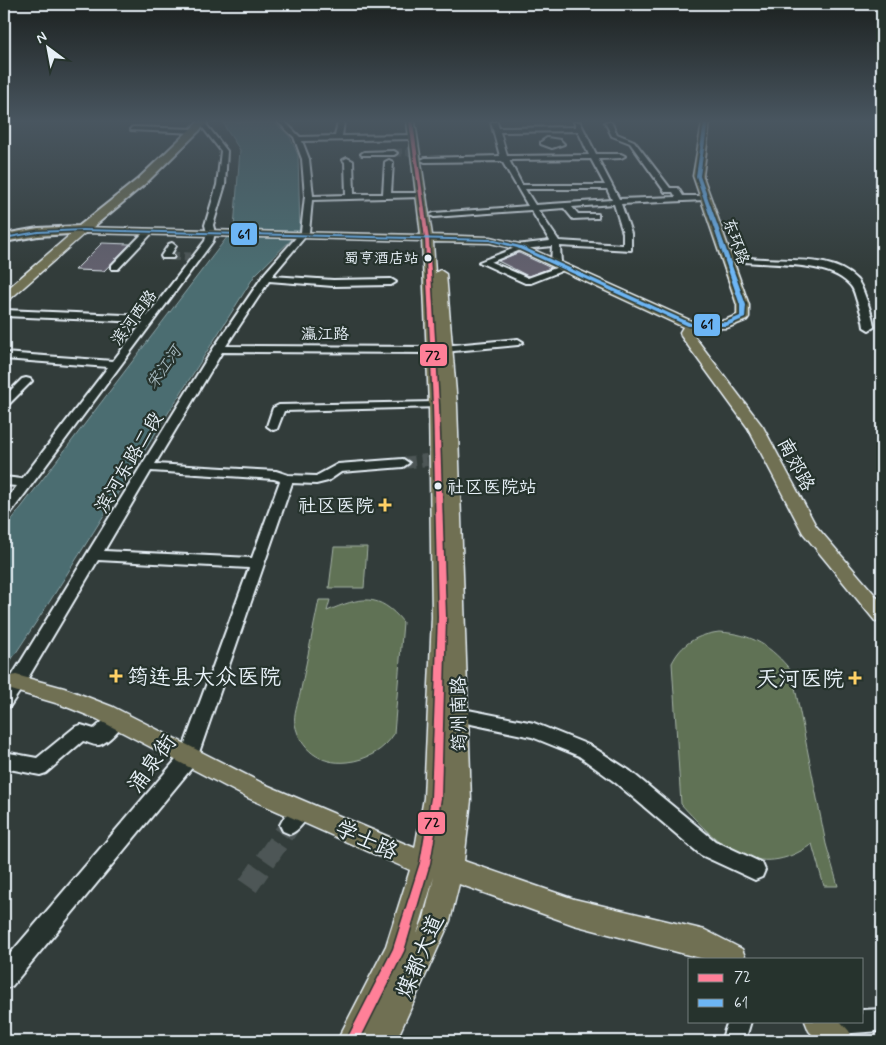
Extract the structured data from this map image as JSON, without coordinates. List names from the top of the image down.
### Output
{
  "streets": {
    "main road": [
      "东环路",
      "南郊路",
      "筠州南路",
      "学士路",
      "煤都大道"
    ],
    "street": [
      "滨河西路",
      "瀛江路",
      "滨河东路二段",
      "涌泉街"
    ]
  },
  "crossings": [
    ["东环路", "南郊路"],
    ["瀛江路", "滨河东路二段"],
    ["瀛江路", "筠州南路"],
    ["滨河东路二段", "学士路"],
    ["筠州南路", "学士路"],
    ["筠州南路", "煤都大道"],
    ["涌泉街", "学士路"],
    ["学士路", "煤都大道"]
  ],
  "water": ["宋江河"],
  "places": {
    "other": ["蜀亨酒店站", "社区医院站"],
    "health": ["社区医院", "筠连县大众医院", "天河医院"]
  },
  "lines": ["transit line 72", "transit line 61"],
  "legend": ["72", "61"],
  "north": "top left"
}
